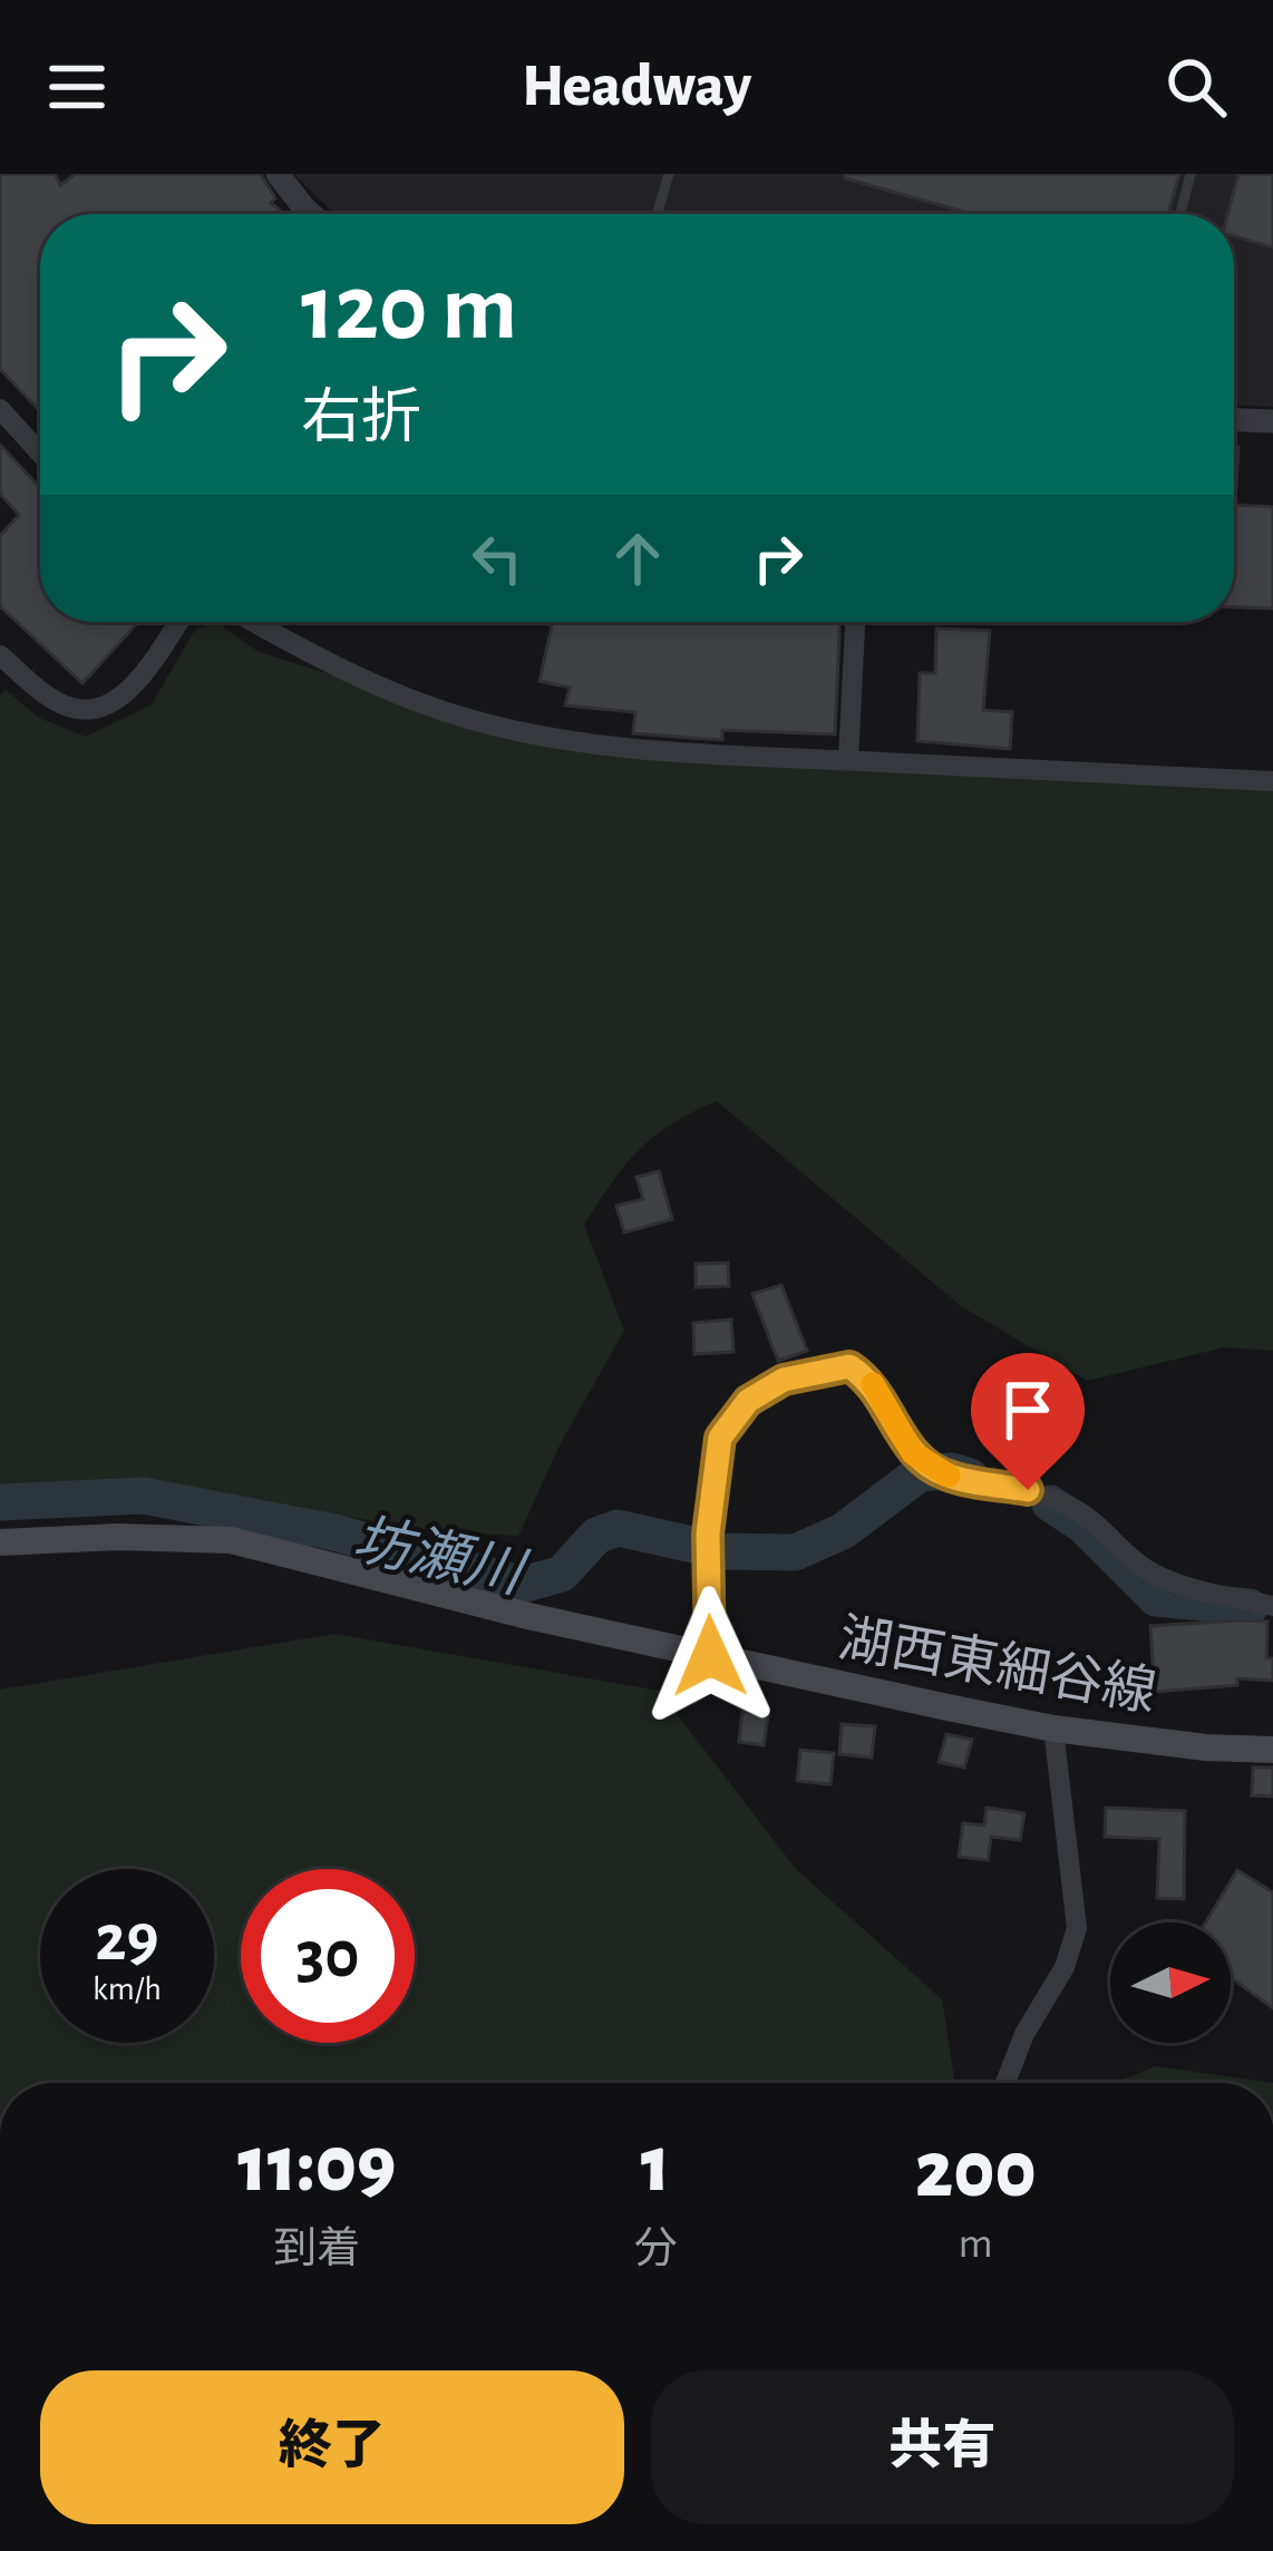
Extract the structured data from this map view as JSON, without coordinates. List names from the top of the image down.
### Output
{
  "streets": {
    "main road": ["湖西東細谷線"]
  },
  "water": ["坊瀬川"],
  "north": "right",
  "page": {
    "header": "Headway",
    "turn": ["120 m", "右折"],
    "speed": "29 km/h",
    "limit": "30",
    "eta": [
      "11:09",
      "到着",
      "1",
      "分",
      "200",
      "m"
    ],
    "buttons": ["終了", "共有"]
  }
}
